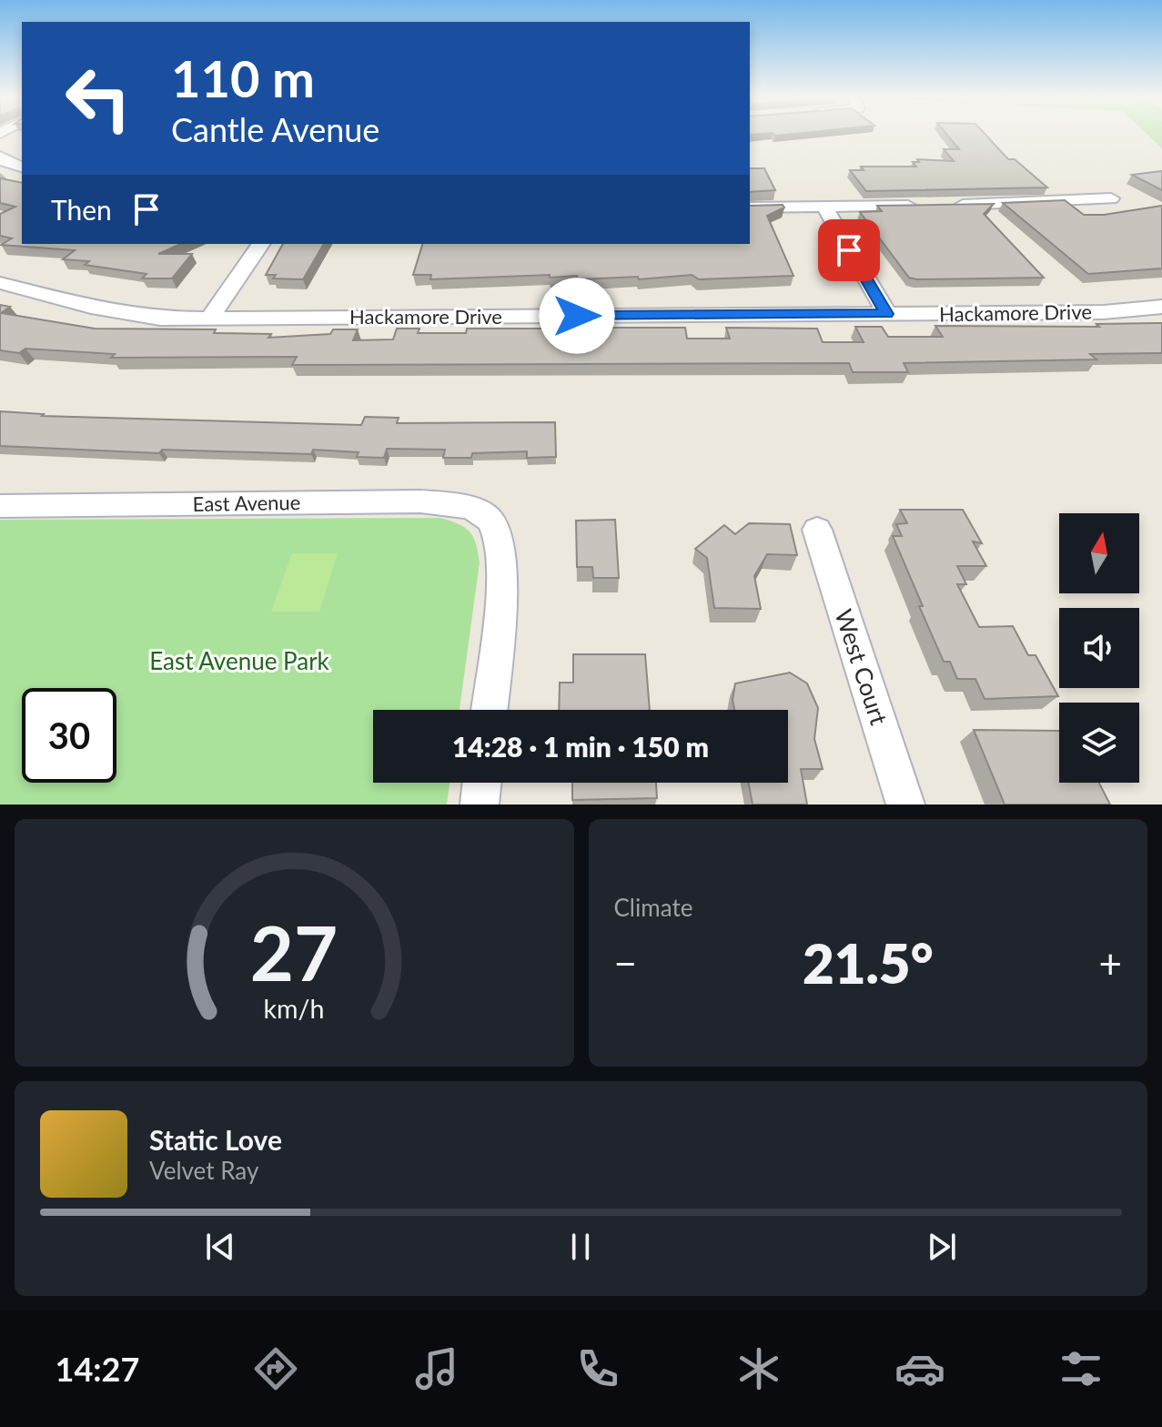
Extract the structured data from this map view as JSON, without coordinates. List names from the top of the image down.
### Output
{
  "streets": {
    "street": ["Hackamore Drive", "East Avenue", "West Court"]
  },
  "parks": ["East Avenue Park"],
  "north": "top",
  "page": {
    "turn": ["110 m", "Cantle Avenue"],
    "then": "Then",
    "limit": "30",
    "trip": "14:28 · 1 min · 150 m",
    "tile": "Climate",
    "heat": ["−", "21.5°", "+"],
    "song": ["Static Love", "Velvet Ray"],
    "tabs": "14:27",
    "gauge": ["27", "km/h"]
  }
}
